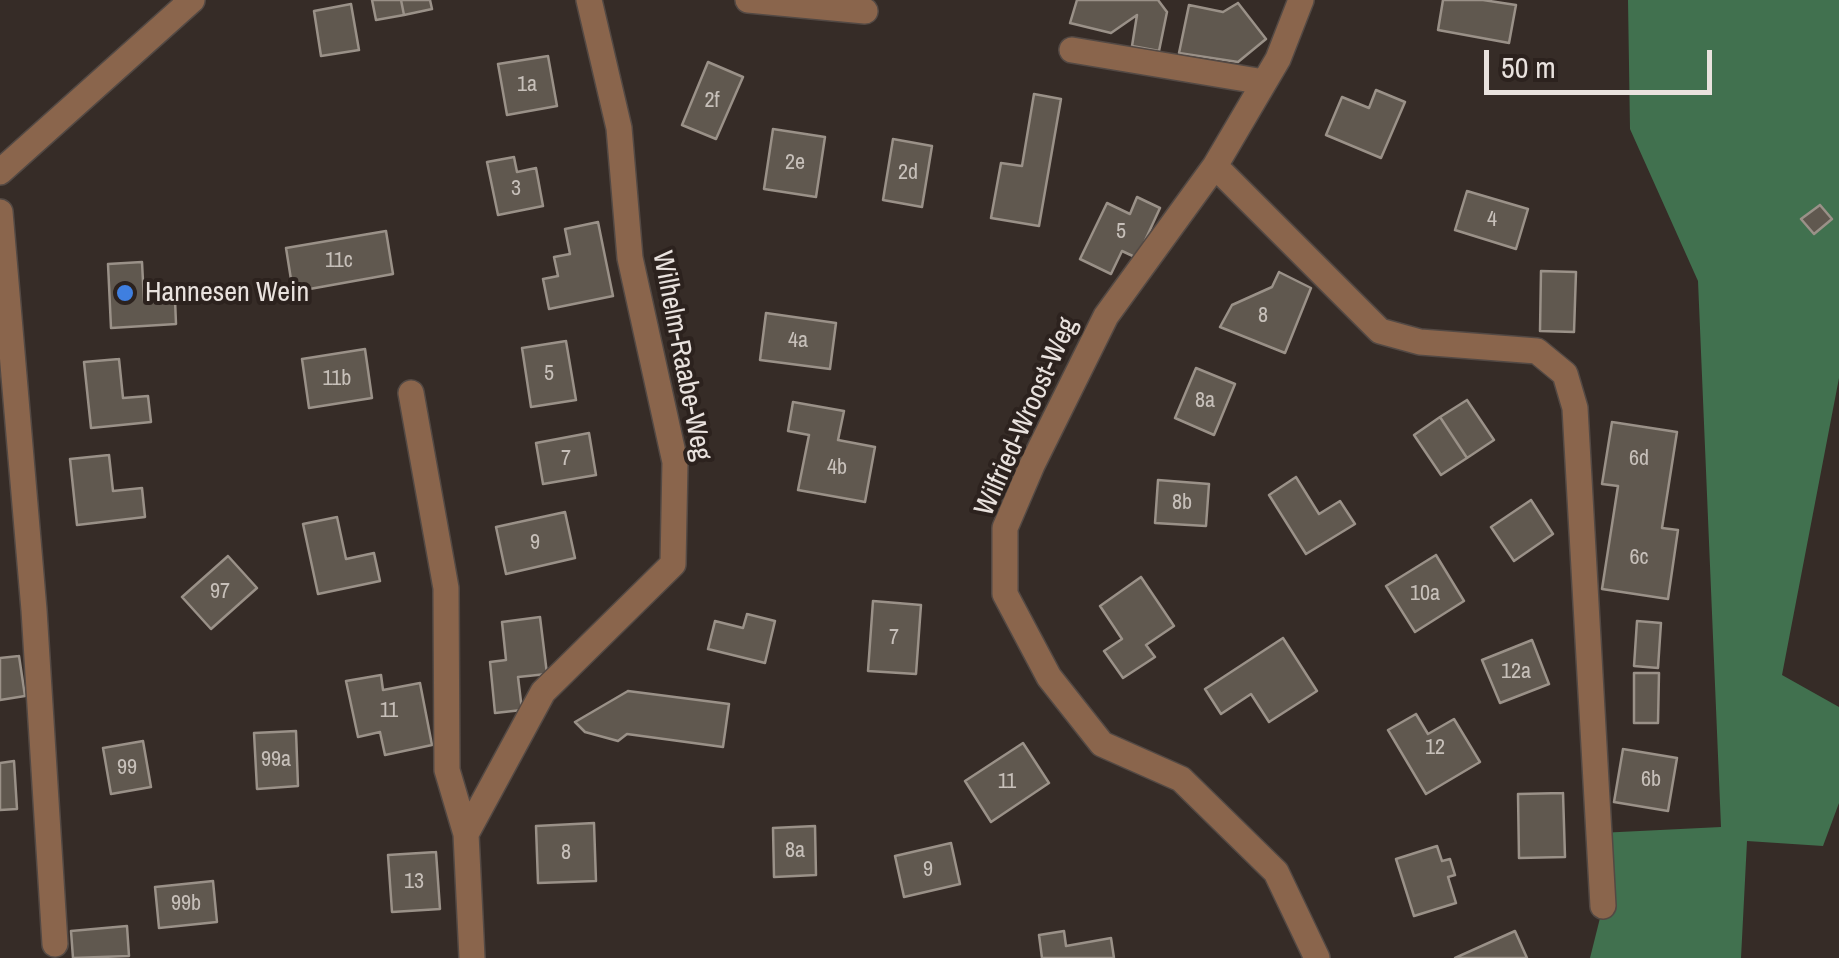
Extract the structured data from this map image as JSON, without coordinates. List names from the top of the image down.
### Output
{
  "streets": {
    "street": ["Wilhelm-Raabe-Weg", "Wilfried-Wroost-Weg"]
  },
  "places": ["Hannesen Wein"],
  "house_numbers": [
    "1a",
    "2f",
    "2e",
    "2d",
    "3",
    "4",
    "5",
    "11c",
    "8",
    "4a",
    "5",
    "11b",
    "8a",
    "7",
    "6d",
    "4b",
    "8b",
    "9",
    "6c",
    "97",
    "10a",
    "7",
    "12a",
    "11",
    "12",
    "99a",
    "99",
    "6b",
    "11",
    "8a",
    "8",
    "9",
    "13",
    "99b"
  ],
  "scale_bar": "50 m"
}
